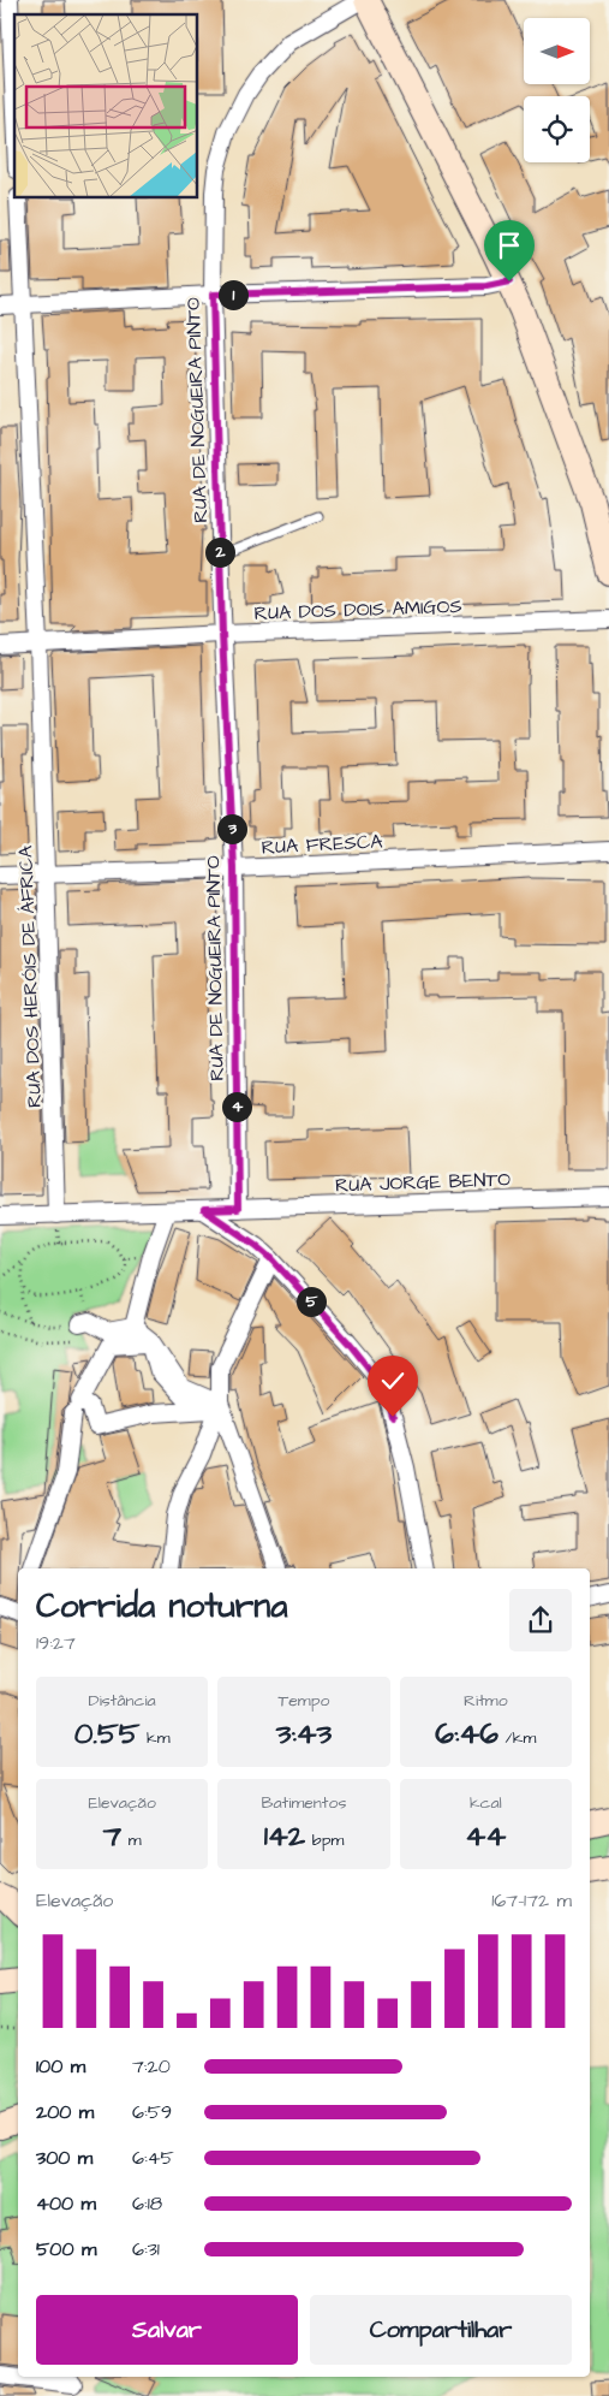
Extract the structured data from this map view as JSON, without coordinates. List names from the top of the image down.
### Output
{
  "streets": {
    "street": [
      "RUA DE NOGUEIRA PINTO",
      "RUA DOS DOIS AMIGOS",
      "RUA FRESCA",
      "RUA DOS HERÓIS DE ÁFRICA",
      "RUA JORGE BENTO"
    ]
  },
  "crossings": [
    ["RUA DE NOGUEIRA PINTO", "RUA DOS DOIS AMIGOS"],
    ["RUA DE NOGUEIRA PINTO", "RUA FRESCA"],
    ["RUA DE NOGUEIRA PINTO", "RUA JORGE BENTO"],
    ["RUA DOS DOIS AMIGOS", "RUA DOS HERÓIS DE ÁFRICA"],
    ["RUA FRESCA", "RUA DOS HERÓIS DE ÁFRICA"]
  ],
  "north": "right",
  "page": {
    "pins": [
      "1",
      "2",
      "3",
      "4",
      "5"
    ],
    "heading": ["Corrida noturna", "19:27"],
    "stats": [
      ["Distância", "0.55 km"],
      ["Tempo", "3:43"],
      ["Ritmo", "6:46 /km"],
      ["Elevação", "7 m"],
      ["Batimentos", "142 bpm"],
      ["kcal", "44"]
    ],
    "chart": ["Elevação", "167–172 m"],
    "list": [
      {
        "name": "100 m",
        "note": "7:20"
      },
      {
        "name": "200 m",
        "note": "6:59"
      },
      {
        "name": "300 m",
        "note": "6:45"
      },
      {
        "name": "400 m",
        "note": "6:18"
      },
      {
        "name": "500 m",
        "note": "6:31"
      }
    ],
    "buttons": ["Salvar", "Compartilhar"]
  }
}
